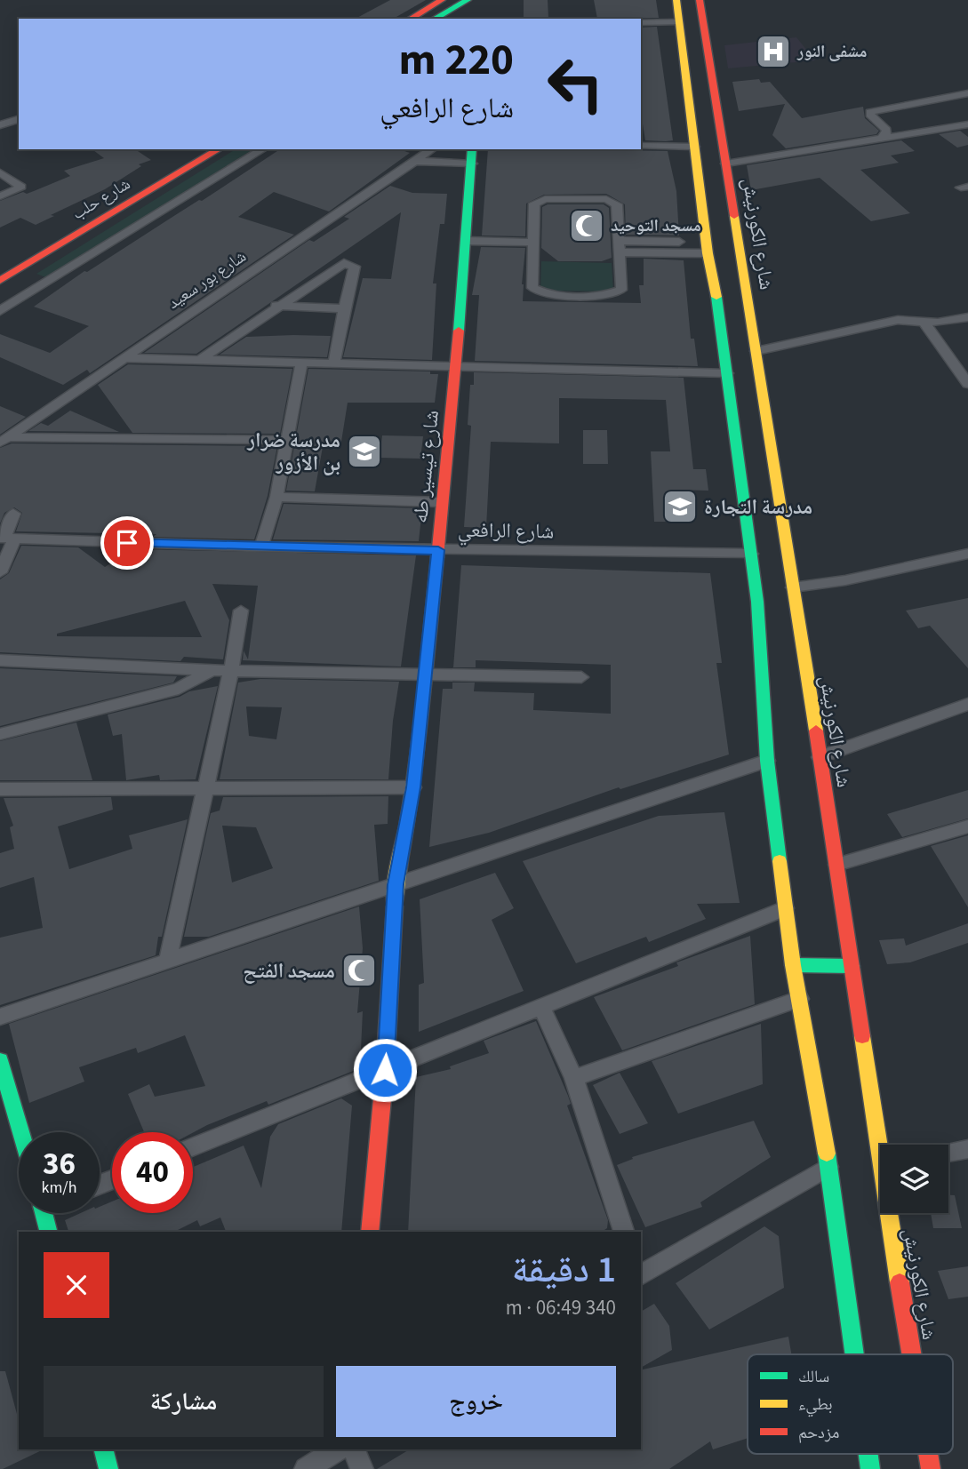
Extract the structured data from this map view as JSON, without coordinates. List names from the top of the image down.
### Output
{
  "streets": {
    "main road": ["شارع حلب", "شارع الكورنيش", "شارع تيسير طه"],
    "street": ["شارع بور سعيد", "شارع الرافعي"]
  },
  "crossings": [
    ["شارع تيسير طه", "شارع الرافعي"]
  ],
  "places": {
    "hospital": ["مشفى النور"],
    "mosque": ["مسجد التوحيد", "مسجد الفتح"],
    "school or university": ["مدرسة ضرار بن الأزور", "مدرسة التجارة"]
  },
  "legend": ["سالك", "بطيء", "مزدحم"],
  "page": {
    "turn": ["220 m", "شارع الرافعي"],
    "speed": "36 km/h",
    "limit": "40",
    "heading": ["1 دقيقة", "340 m · 06:49"],
    "buttons": ["خروج", "مشاركة"]
  }
}
